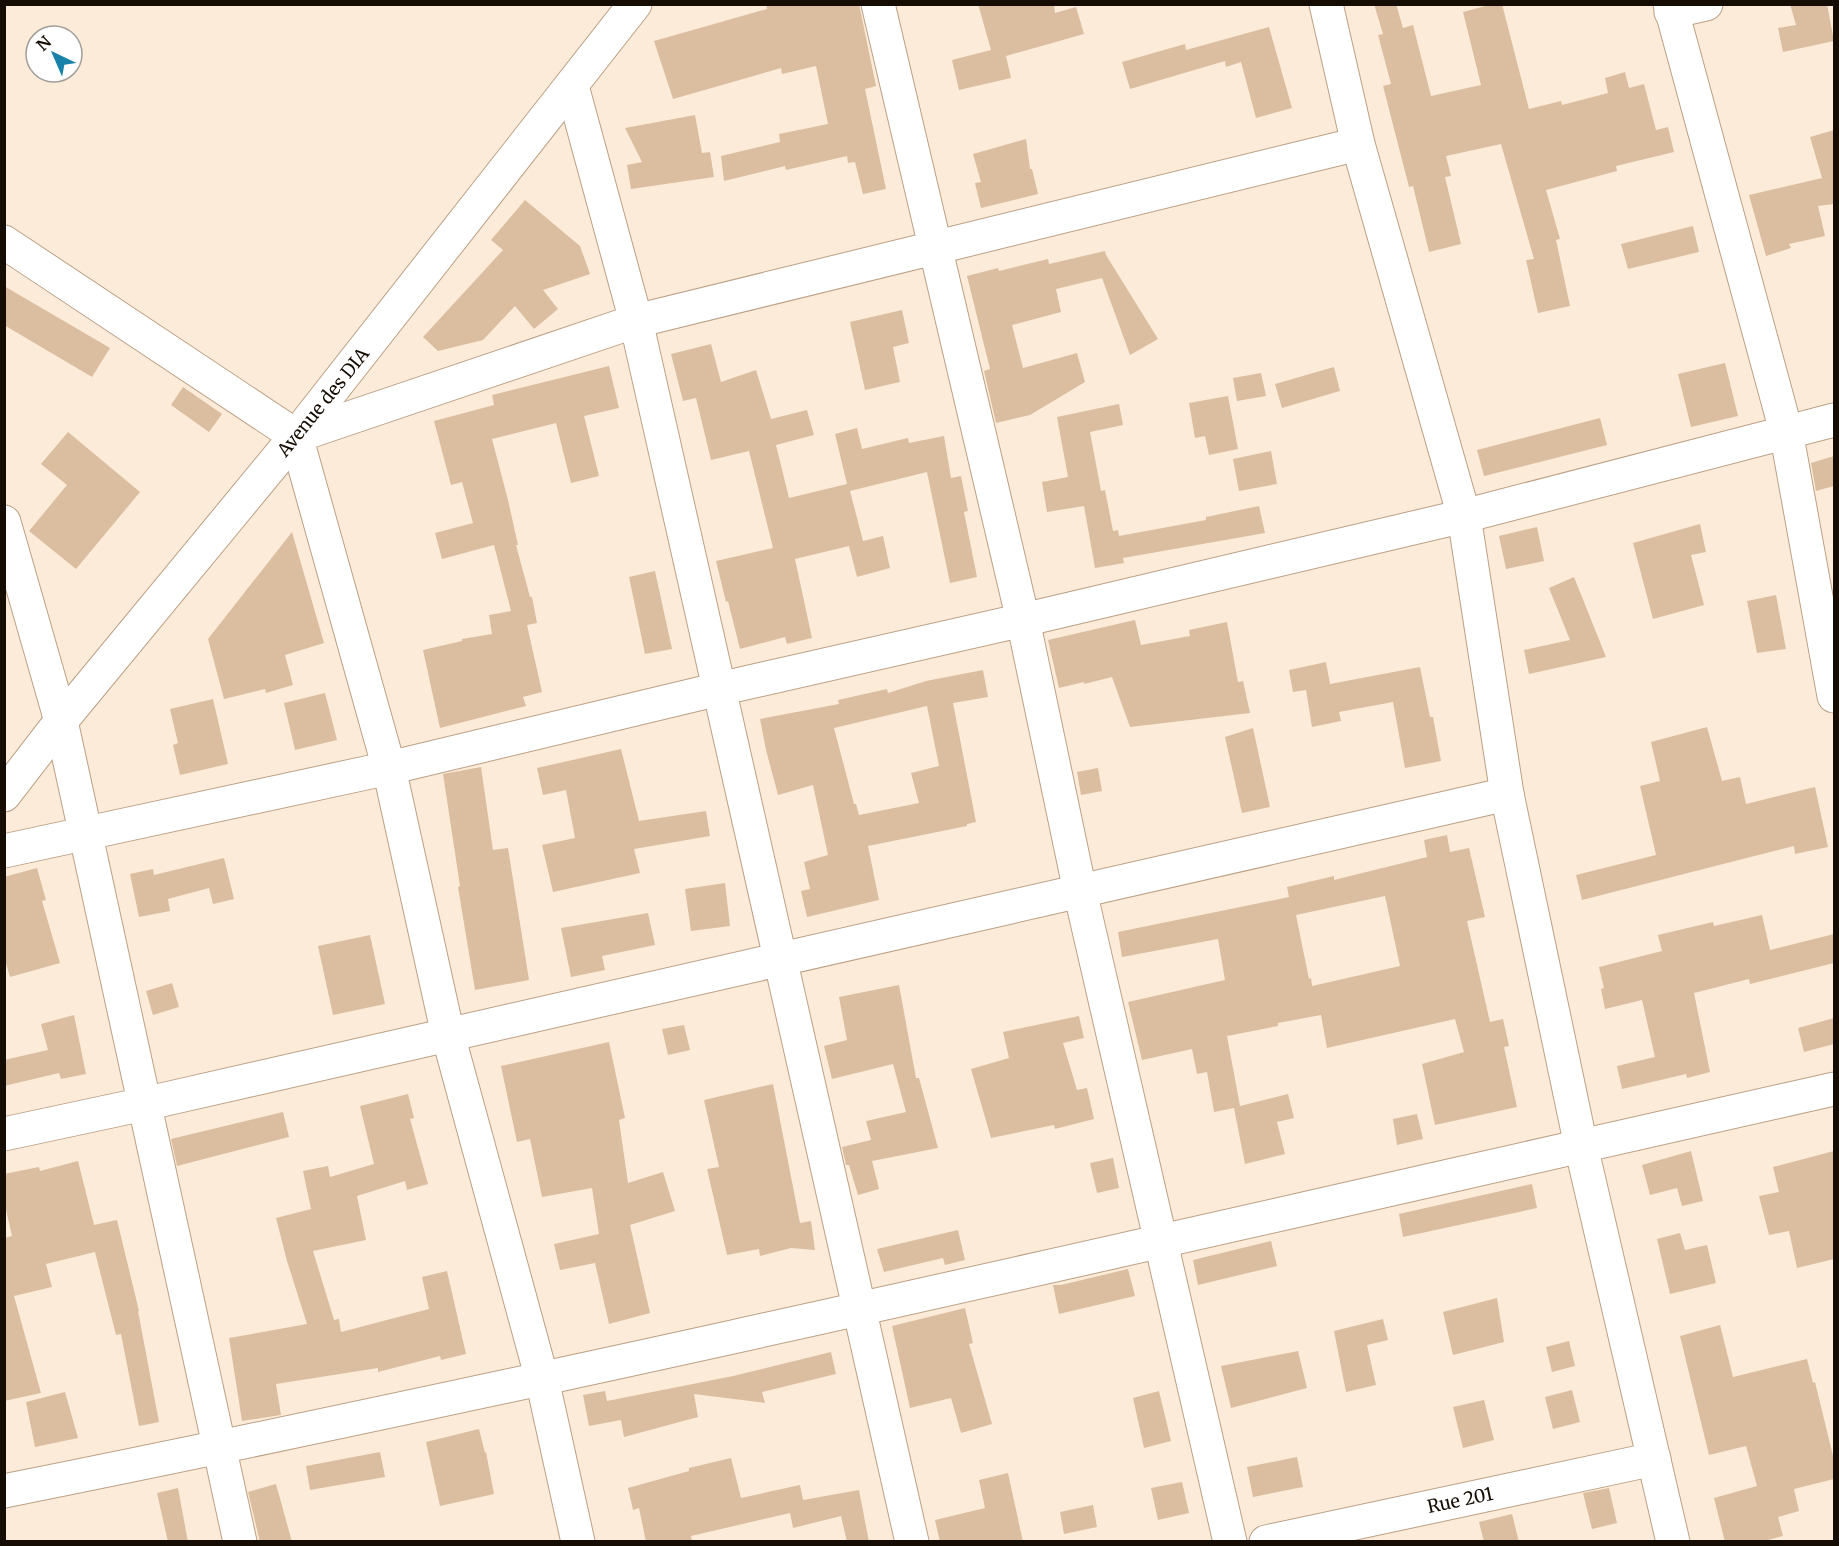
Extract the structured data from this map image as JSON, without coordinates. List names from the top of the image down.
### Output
{
  "streets": {
    "street": ["Avenue des DIA", "Rue 201"]
  },
  "north": "top left"
}
